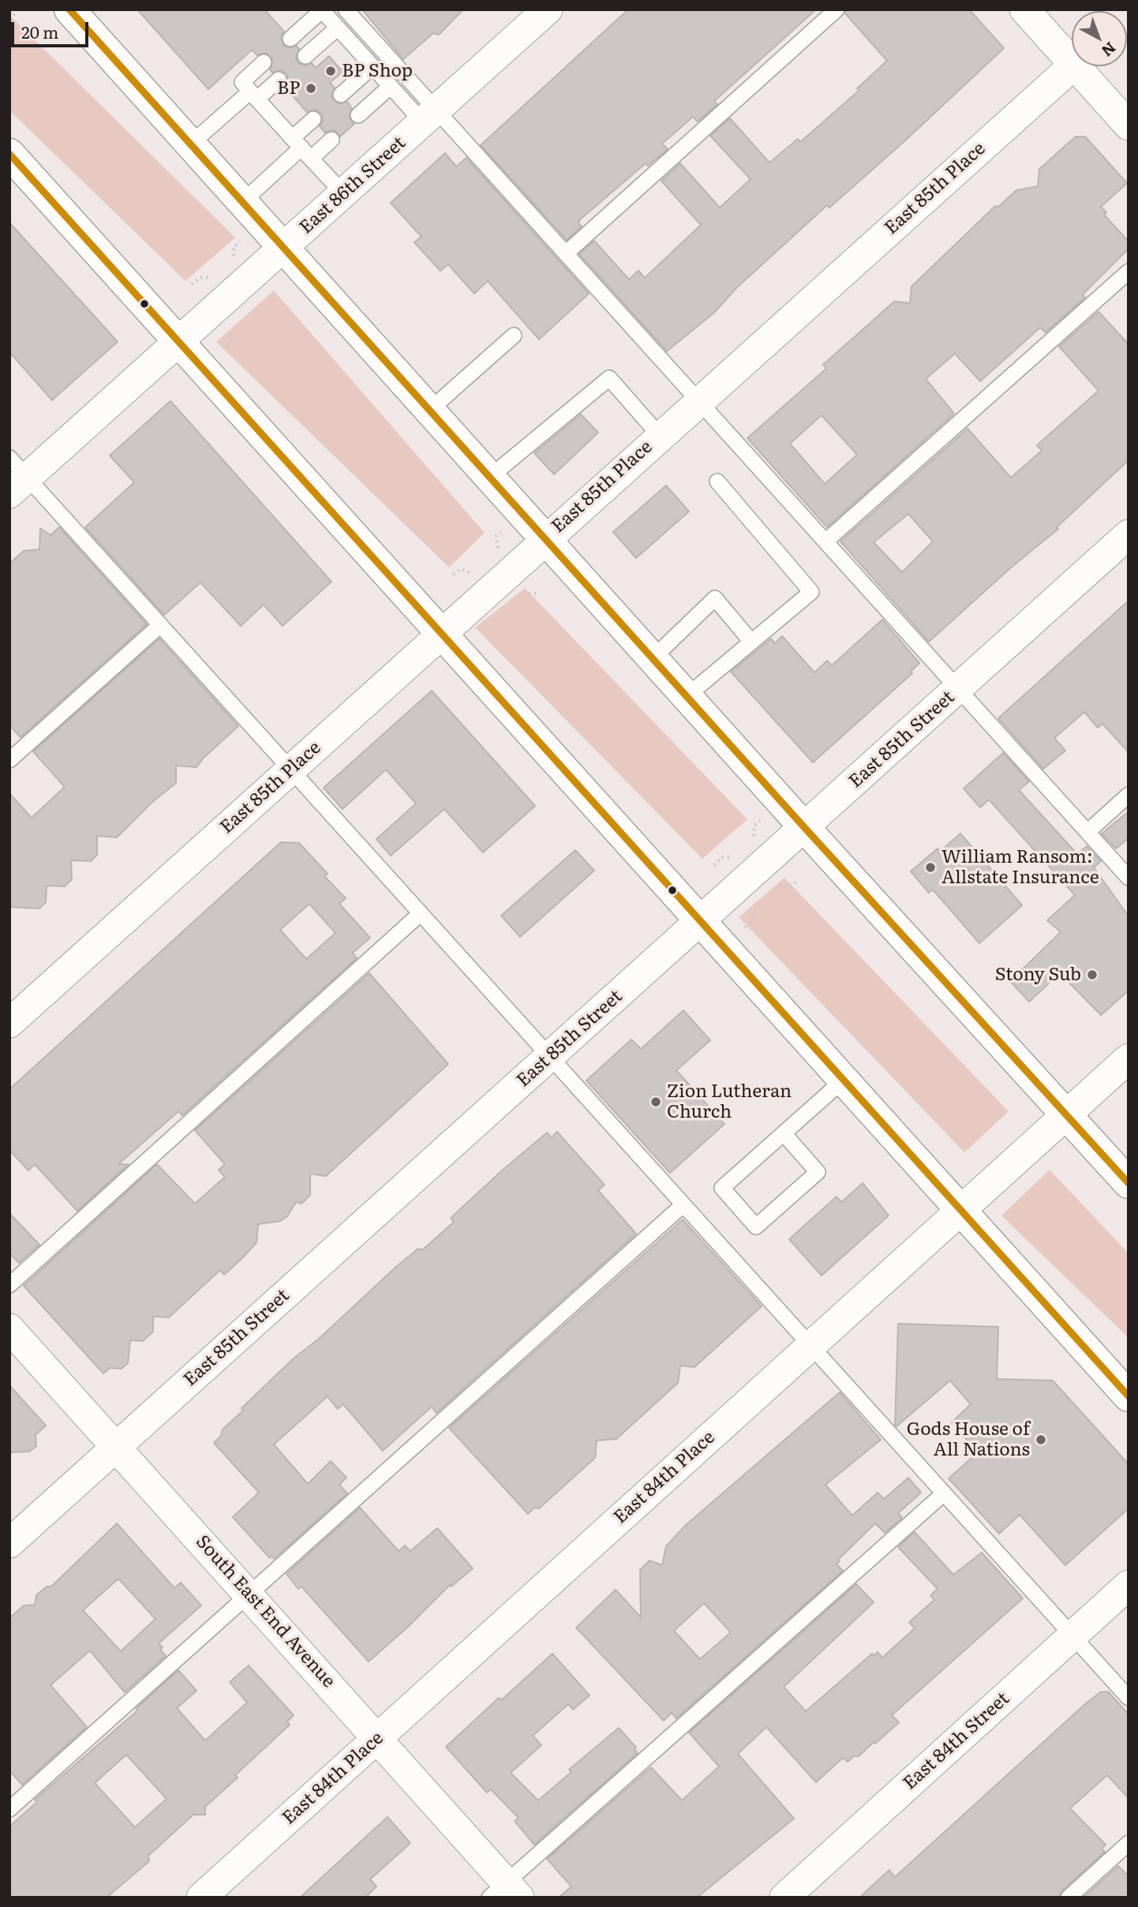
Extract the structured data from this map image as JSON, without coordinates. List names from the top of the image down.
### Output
{
  "streets": {
    "street": [
      "East 86th Street",
      "East 85th Place",
      "East 85th Street",
      "East 84th Place",
      "South East End Avenue",
      "East 84th Street"
    ]
  },
  "crossings": [
    ["East 85th Street", "South East End Avenue"],
    ["East 84th Place", "South East End Avenue"]
  ],
  "places": [
    "BP Shop",
    "BP",
    "William Ransom: Allstate Insurance",
    "Stony Sub",
    "Zion Lutheran Church",
    "Gods House of All Nations"
  ],
  "scale_bar": "20 m",
  "north": "bottom right"
}
